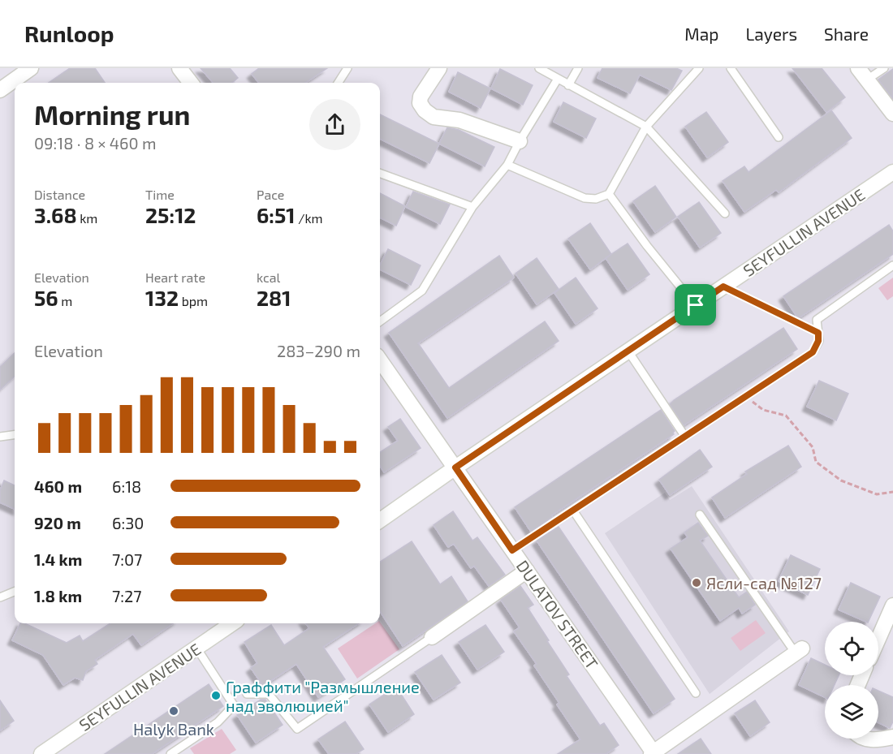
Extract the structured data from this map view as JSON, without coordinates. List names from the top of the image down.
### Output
{
  "streets": {
    "street": ["SEYFULLIN AVENUE", "DULATOV STREET"]
  },
  "crossings": [
    ["SEYFULLIN AVENUE", "DULATOV STREET"]
  ],
  "places": ["Ясли-сад №127", "Граффити \"Размышление над эволюцией\"", "Halyk Bank"],
  "page": {
    "header": "Runloop",
    "nav": ["Map", "Layers", "Share"],
    "heading": ["Morning run", "09:18 · 8 × 460 m"],
    "stats": [
      ["Distance", "3.68 km"],
      ["Time", "25:12"],
      ["Pace", "6:51 /km"],
      ["Elevation", "56 m"],
      ["Heart rate", "132 bpm"],
      ["kcal", "281"]
    ],
    "chart": ["Elevation", "283–290 m"],
    "list": [
      {
        "name": "460 m",
        "note": "6:18"
      },
      {
        "name": "920 m",
        "note": "6:30"
      },
      {
        "name": "1.4 km",
        "note": "7:07"
      },
      {
        "name": "1.8 km",
        "note": "7:27"
      }
    ]
  }
}
